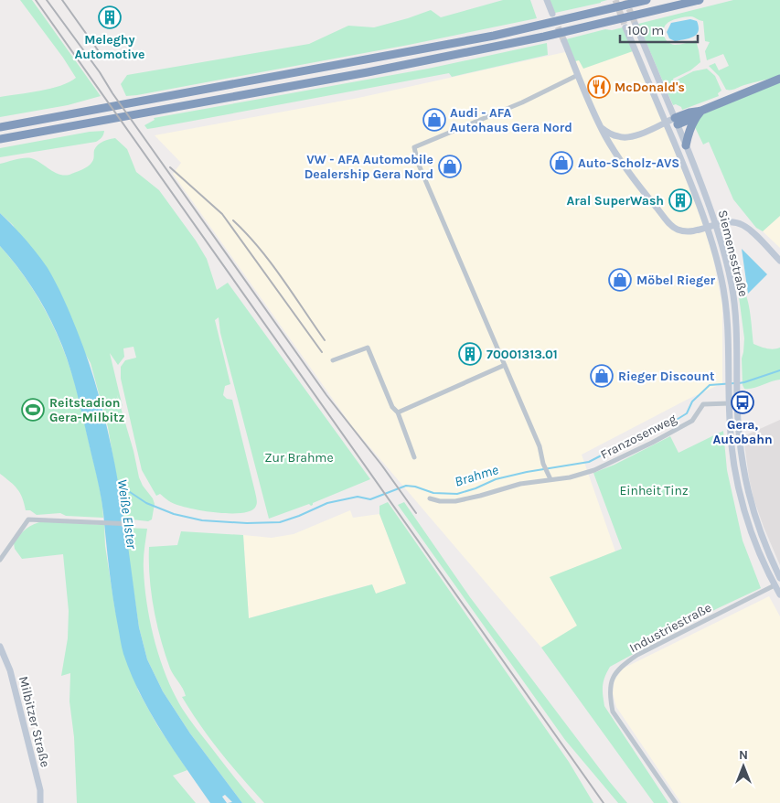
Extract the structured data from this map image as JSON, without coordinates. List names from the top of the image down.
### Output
{
  "streets": {
    "main road": ["Siemensstraße", "Milbitzer Straße"],
    "street": ["Franzosenweg", "Industriestraße"]
  },
  "crossings": [
    ["Siemensstraße", "Franzosenweg"],
    ["Siemensstraße", "Industriestraße"]
  ],
  "water": ["Brahme", "Weiße Elster"],
  "parks": ["Zur Brahme", "Einheit Tinz"],
  "places": {
    "building": ["Meleghy Automotive", "Aral SuperWash", "70001313.01"],
    "restaurant": ["McDonald's"],
    "shop": [
      "Audi - AFA Autohaus Gera Nord",
      "Auto-Scholz-AVS",
      "VW - AFA Automobile Dealership Gera Nord",
      "Möbel Rieger",
      "Rieger Discount"
    ],
    "bus stop": ["Gera, Autobahn"],
    "sports": ["Reitstadion Gera-Milbitz"]
  },
  "scale_bar": "100 m",
  "north": "top"
}
